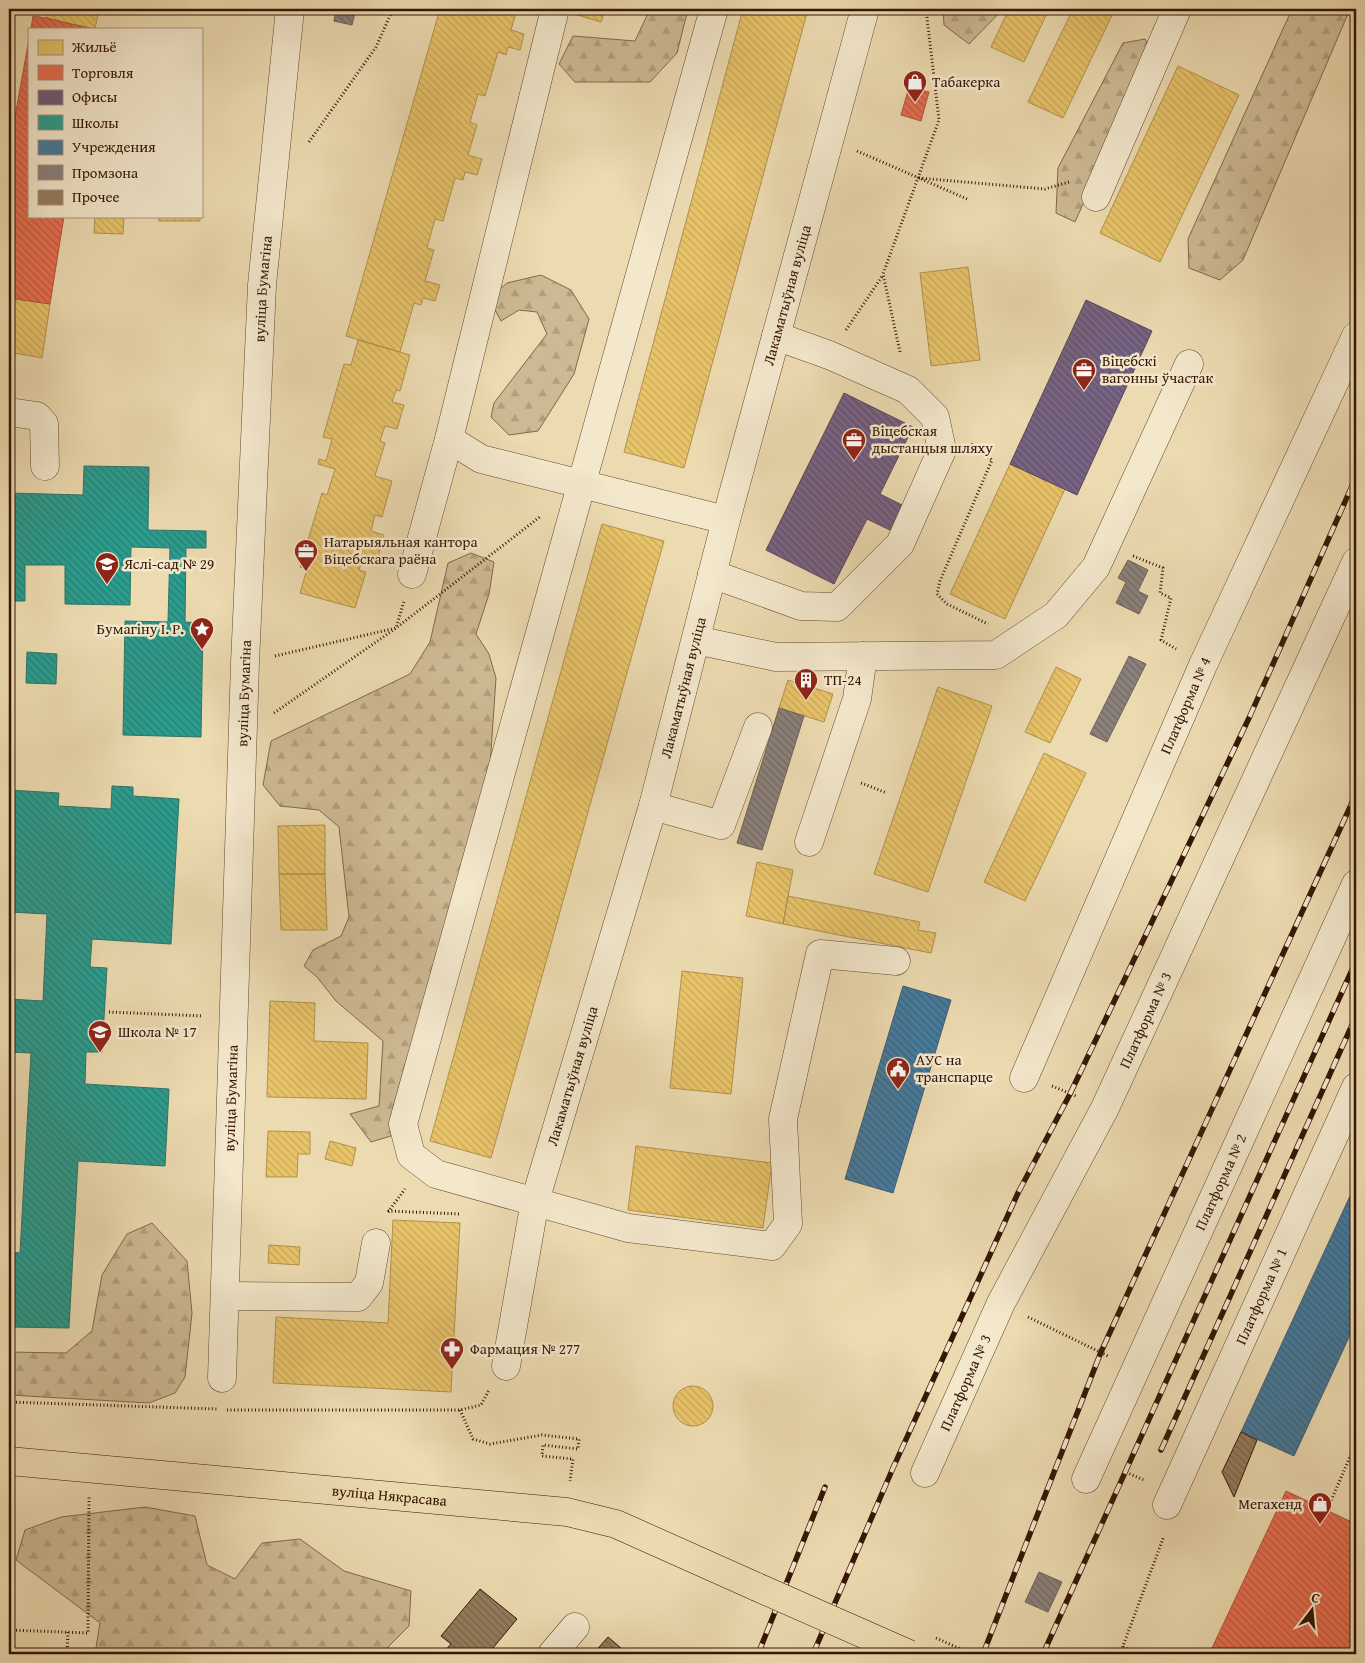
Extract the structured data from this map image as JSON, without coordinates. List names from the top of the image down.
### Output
{
  "streets": {
    "main road": ["вуліца Някрасава"],
    "street": [
      "вуліца Бумагіна",
      "Лакаматыўная вуліца",
      "Платформа № 4",
      "Платформа № 3",
      "Платформа № 2",
      "Платформа № 1"
    ]
  },
  "places": {
    "shop": ["Табакерка", "Мегахенд"],
    "office": ["Віцебскі вагонны ўчастак", "Віцебская дыстанцыя шляху", "Натарыяльная кантора Віцебскага раёна"],
    "school or university": ["Яслі-сад № 29", "Школа № 17"],
    "place": ["Бумагіну І. Р."],
    "building": ["ТП-24"],
    "public building": ["АУС на транспарце"],
    "pharmacy": ["Фармация № 277"]
  },
  "legend": [
    "Жильё",
    "Торговля",
    "Офисы",
    "Школы",
    "Учреждения",
    "Промзона",
    "Прочее"
  ],
  "north": "top"
}
